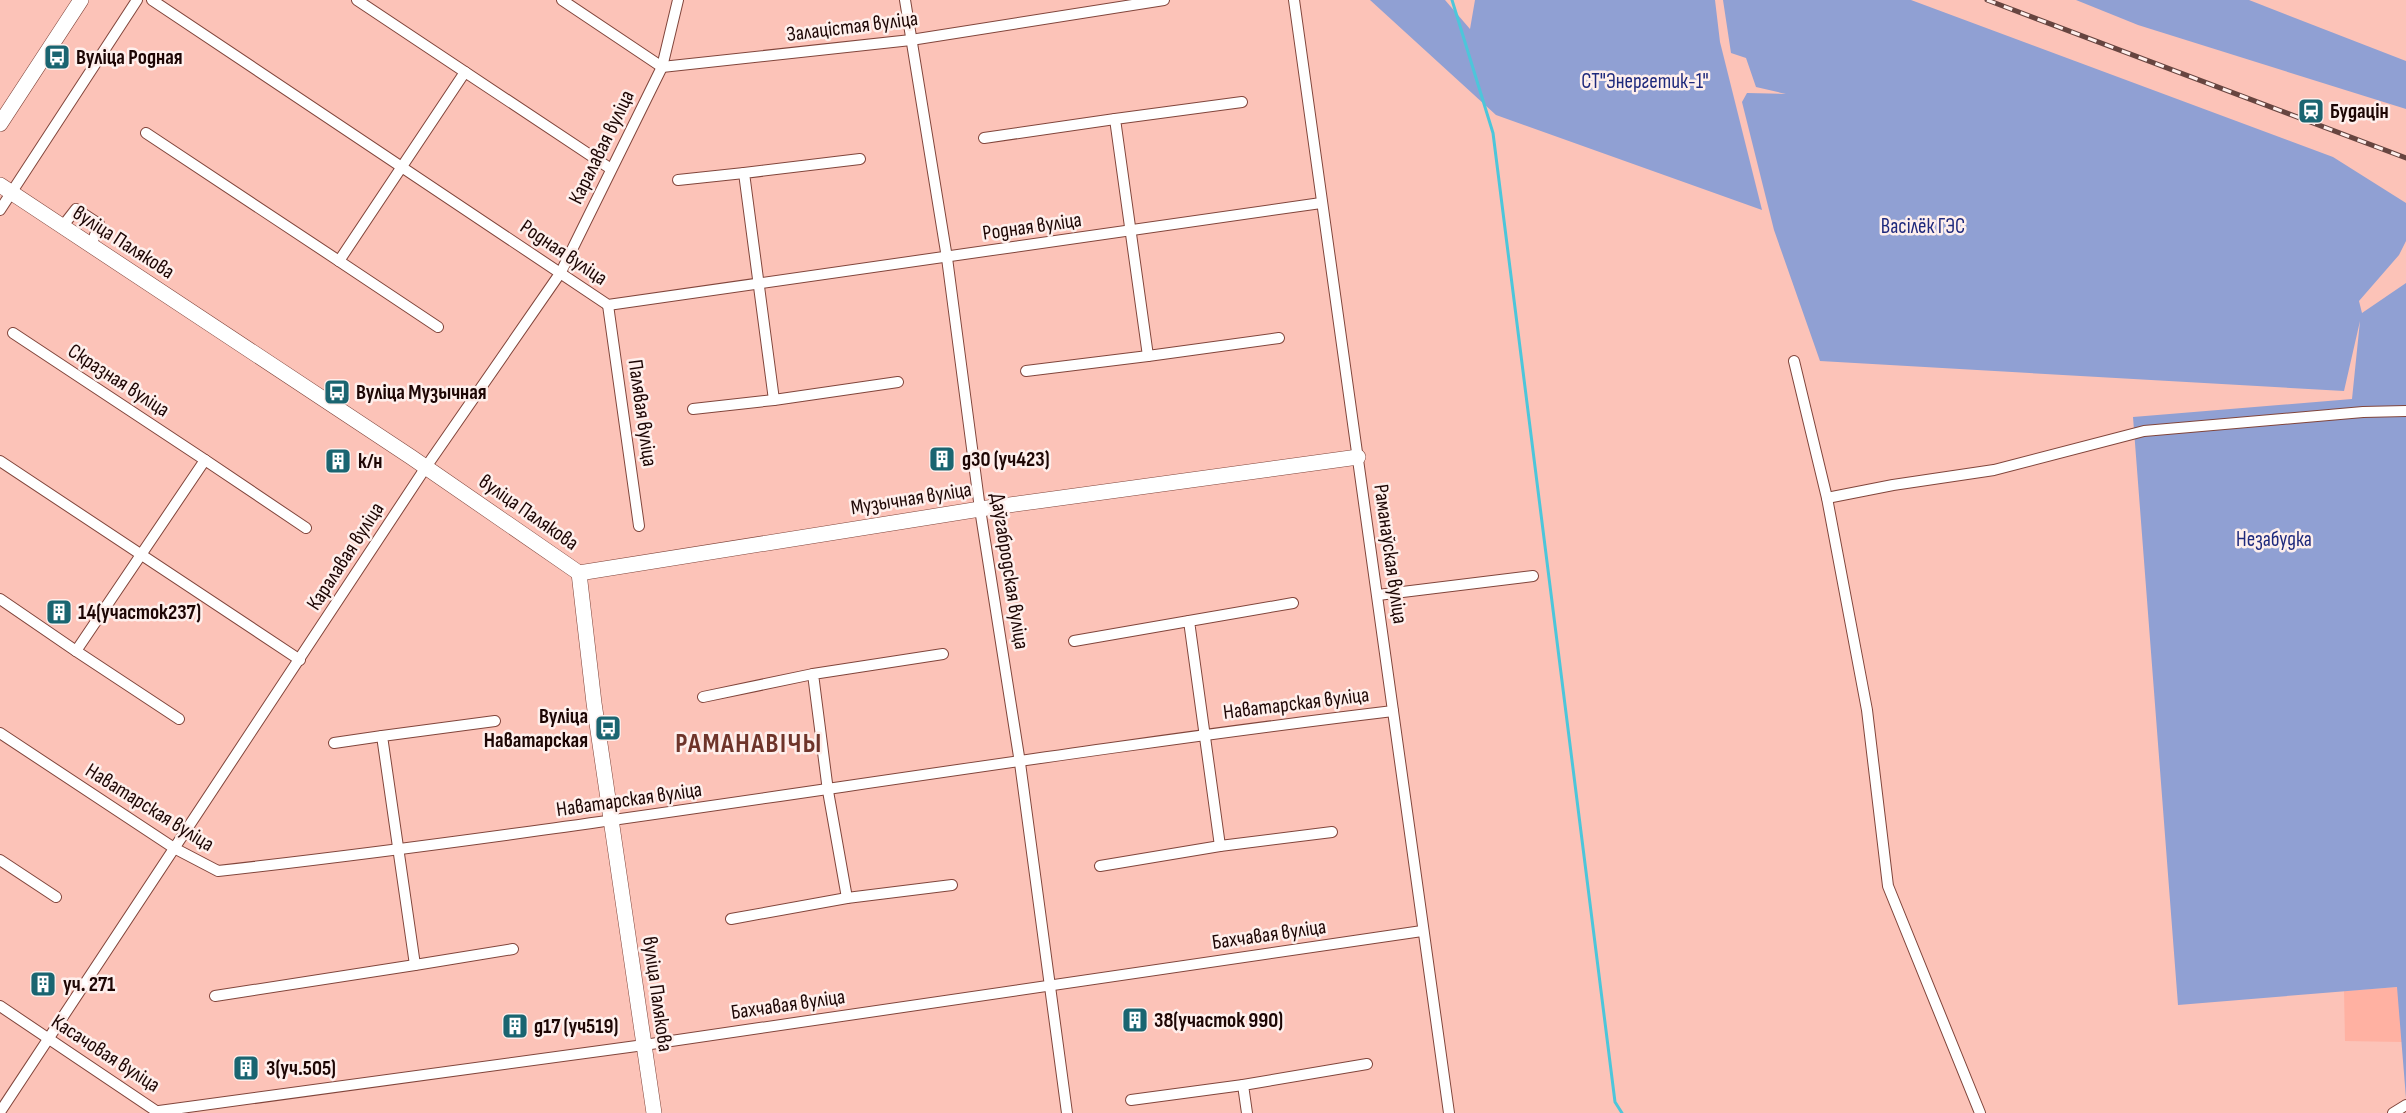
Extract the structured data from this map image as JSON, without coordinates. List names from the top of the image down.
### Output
{
  "streets": {
    "street": [
      "Залацістая вуліца",
      "Каралавая вуліца",
      "Родная вуліца",
      "вуліца Палякова",
      "Скразная вуліца",
      "Палявая вуліца",
      "Музычная вуліца",
      "Раманаўская вуліца",
      "Даўгабродская вуліца",
      "Наватарская вуліца",
      "Бахчавая вуліца",
      "Касачовая вуліца"
    ]
  },
  "crossings": [
    ["Залацістая вуліца", "Каралавая вуліца"],
    ["Залацістая вуліца", "Даўгабродская вуліца"],
    ["Каралавая вуліца", "Родная вуліца"],
    ["Каралавая вуліца", "вуліца Палякова"],
    ["Каралавая вуліца", "Наватарская вуліца"],
    ["Каралавая вуліца", "Касачовая вуліца"],
    ["Родная вуліца", "Палявая вуліца"],
    ["Родная вуліца", "Раманаўская вуліца"],
    ["Родная вуліца", "Даўгабродская вуліца"],
    ["вуліца Палякова", "Музычная вуліца"],
    ["вуліца Палякова", "Наватарская вуліца"],
    ["вуліца Палякова", "Бахчавая вуліца"],
    ["Музычная вуліца", "Раманаўская вуліца"],
    ["Музычная вуліца", "Даўгабродская вуліца"],
    ["Раманаўская вуліца", "Наватарская вуліца"],
    ["Раманаўская вуліца", "Бахчавая вуліца"],
    ["Даўгабродская вуліца", "Наватарская вуліца"],
    ["Даўгабродская вуліца", "Бахчавая вуліца"],
    ["Бахчавая вуліца", "Касачовая вуліца"]
  ],
  "districts": ["РАМАНАВІЧЫ"],
  "parks": ["СТ\"Энергетик-1\"", "Васілёк ГЭС", "Незабудка"],
  "places": {
    "bus stop": ["Вуліца Родная", "Вуліца Музычная", "Вуліца Наватарская"],
    "station": ["Будацін"],
    "building": [
      "д30 (уч423)",
      "к/н",
      "14(участок237)",
      "уч. 271",
      "38(участок 990)",
      "д17 (уч519)",
      "3(уч.505)"
    ]
  }
}
